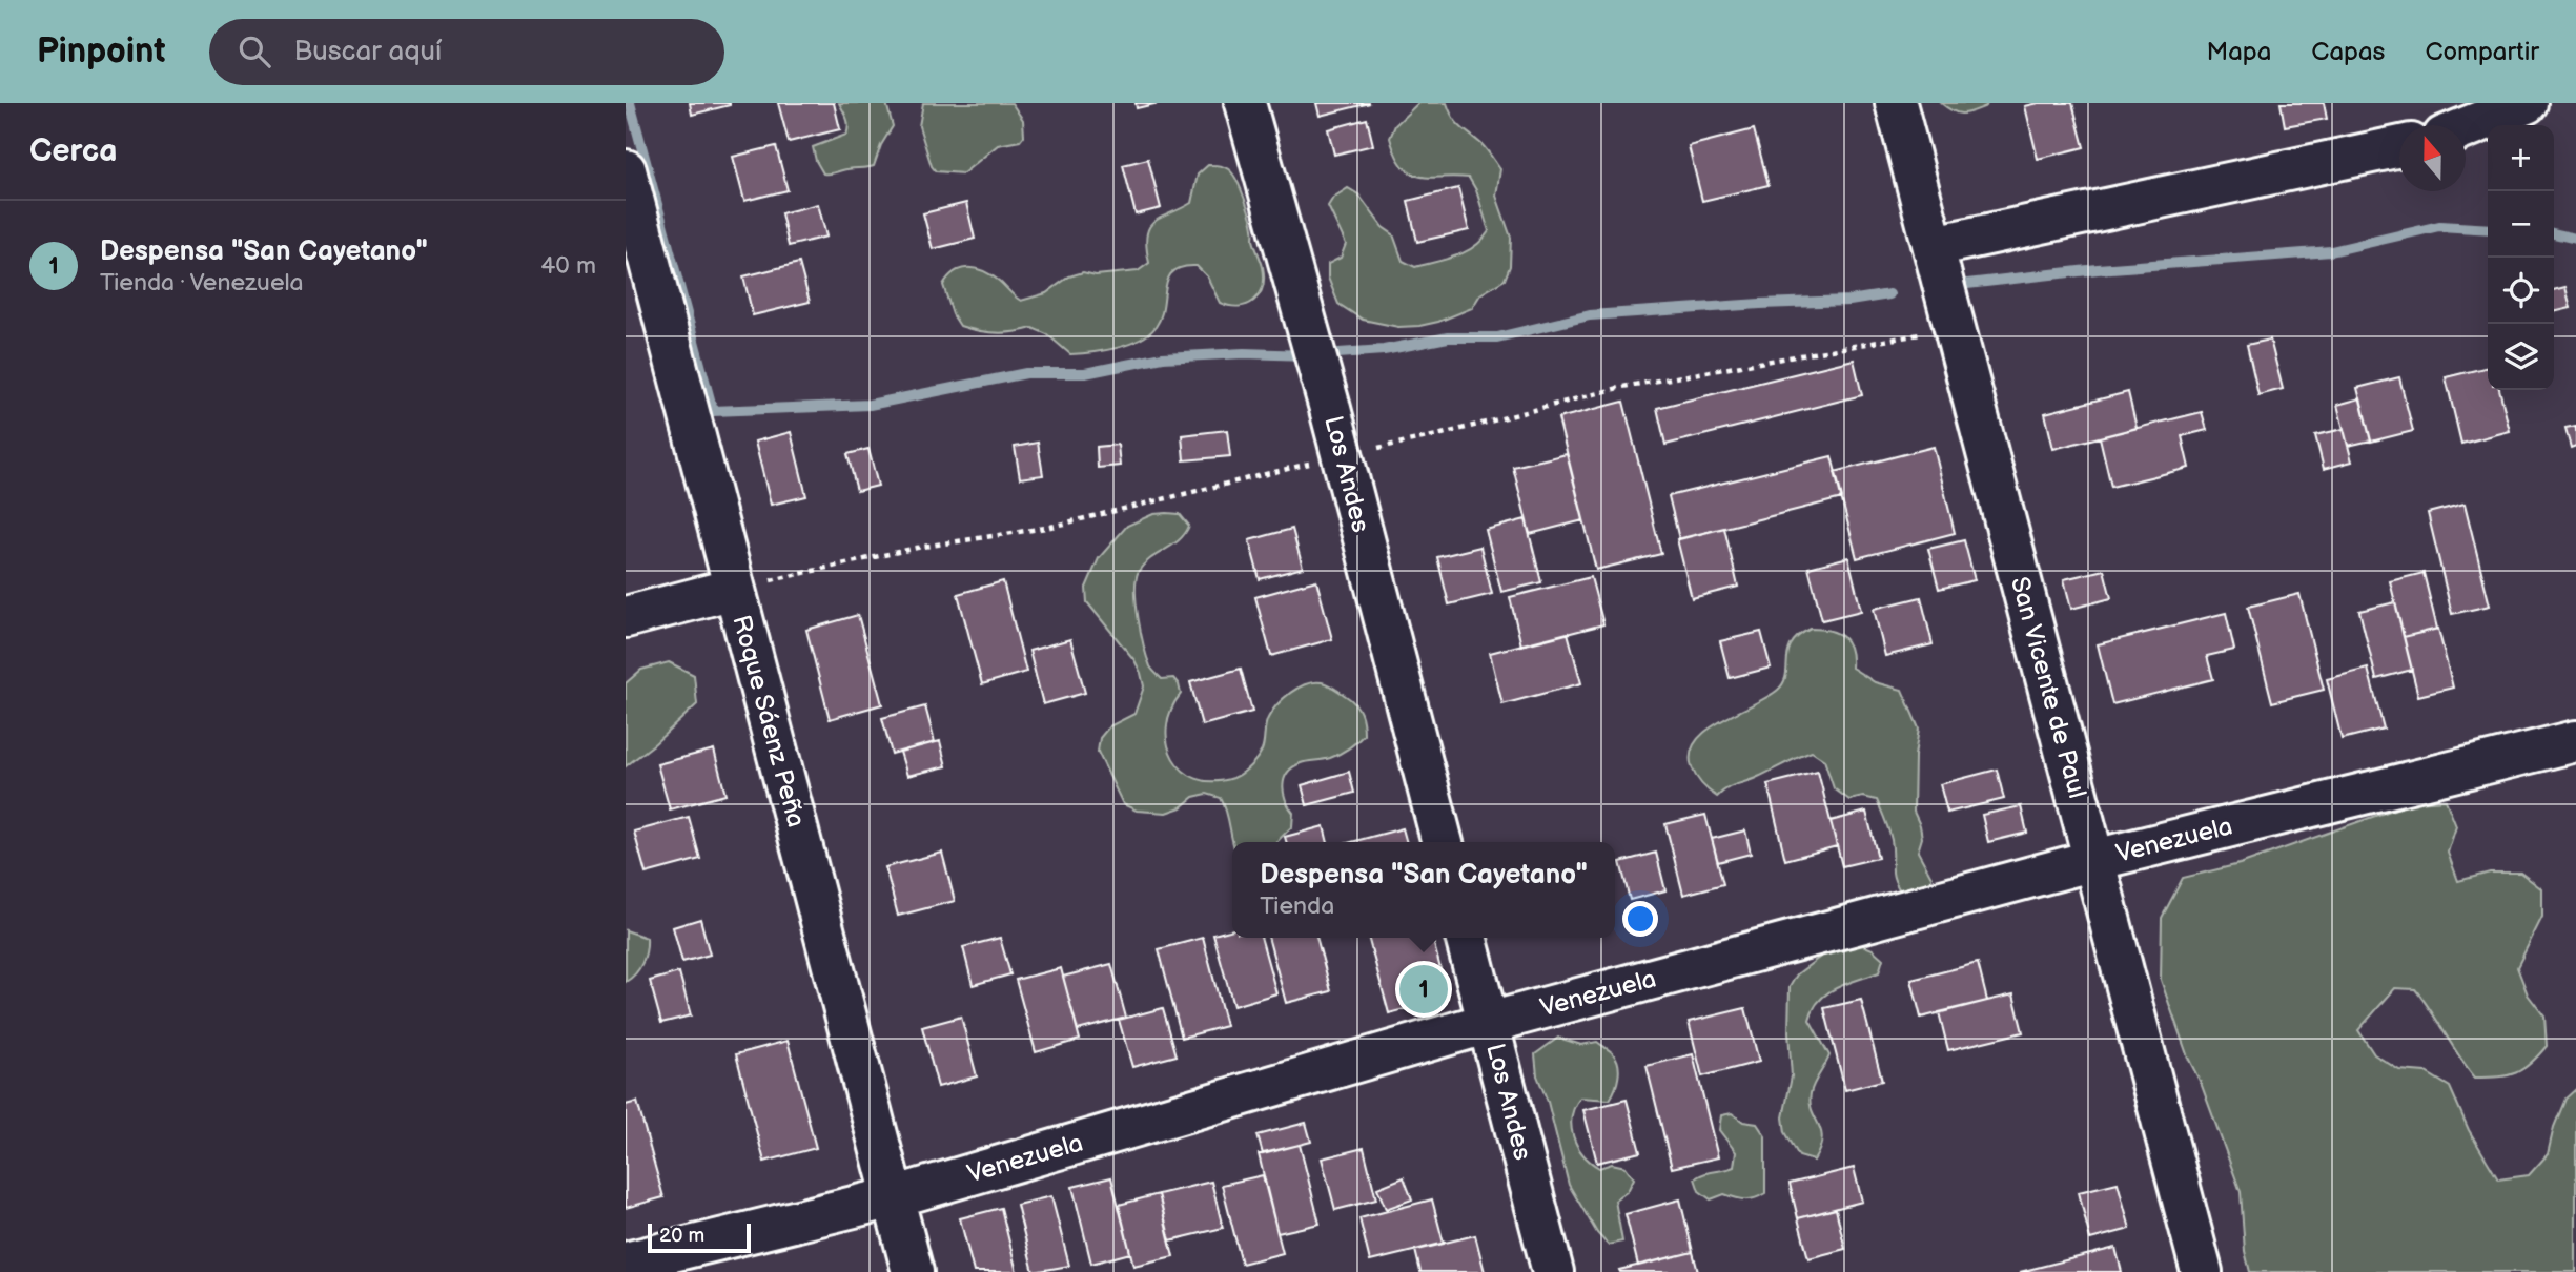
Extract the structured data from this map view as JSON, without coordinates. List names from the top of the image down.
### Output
{
  "streets": {
    "street": [
      "Los Andes",
      "San Vicente de Paul",
      "Roque Sáenz Peña",
      "Venezuela"
    ]
  },
  "crossings": [
    ["Los Andes", "Venezuela"],
    ["San Vicente de Paul", "Venezuela"],
    ["Roque Sáenz Peña", "Venezuela"]
  ],
  "scale_bar": "20 m",
  "north": "top",
  "page": {
    "header": "Pinpoint",
    "search": "Buscar aquí",
    "nav": ["Mapa", "Capas", "Compartir"],
    "heading": "Cerca",
    "map_buttons": ["+", "−"],
    "list": [
      {
        "mark": "1",
        "name": "Despensa \"San Cayetano\"",
        "note": "Tienda · Venezuela",
        "value": "40 m"
      }
    ],
    "popup": ["Despensa \"San Cayetano\"", "Tienda"],
    "pins": "1",
    "scale": "20 m"
  }
}
